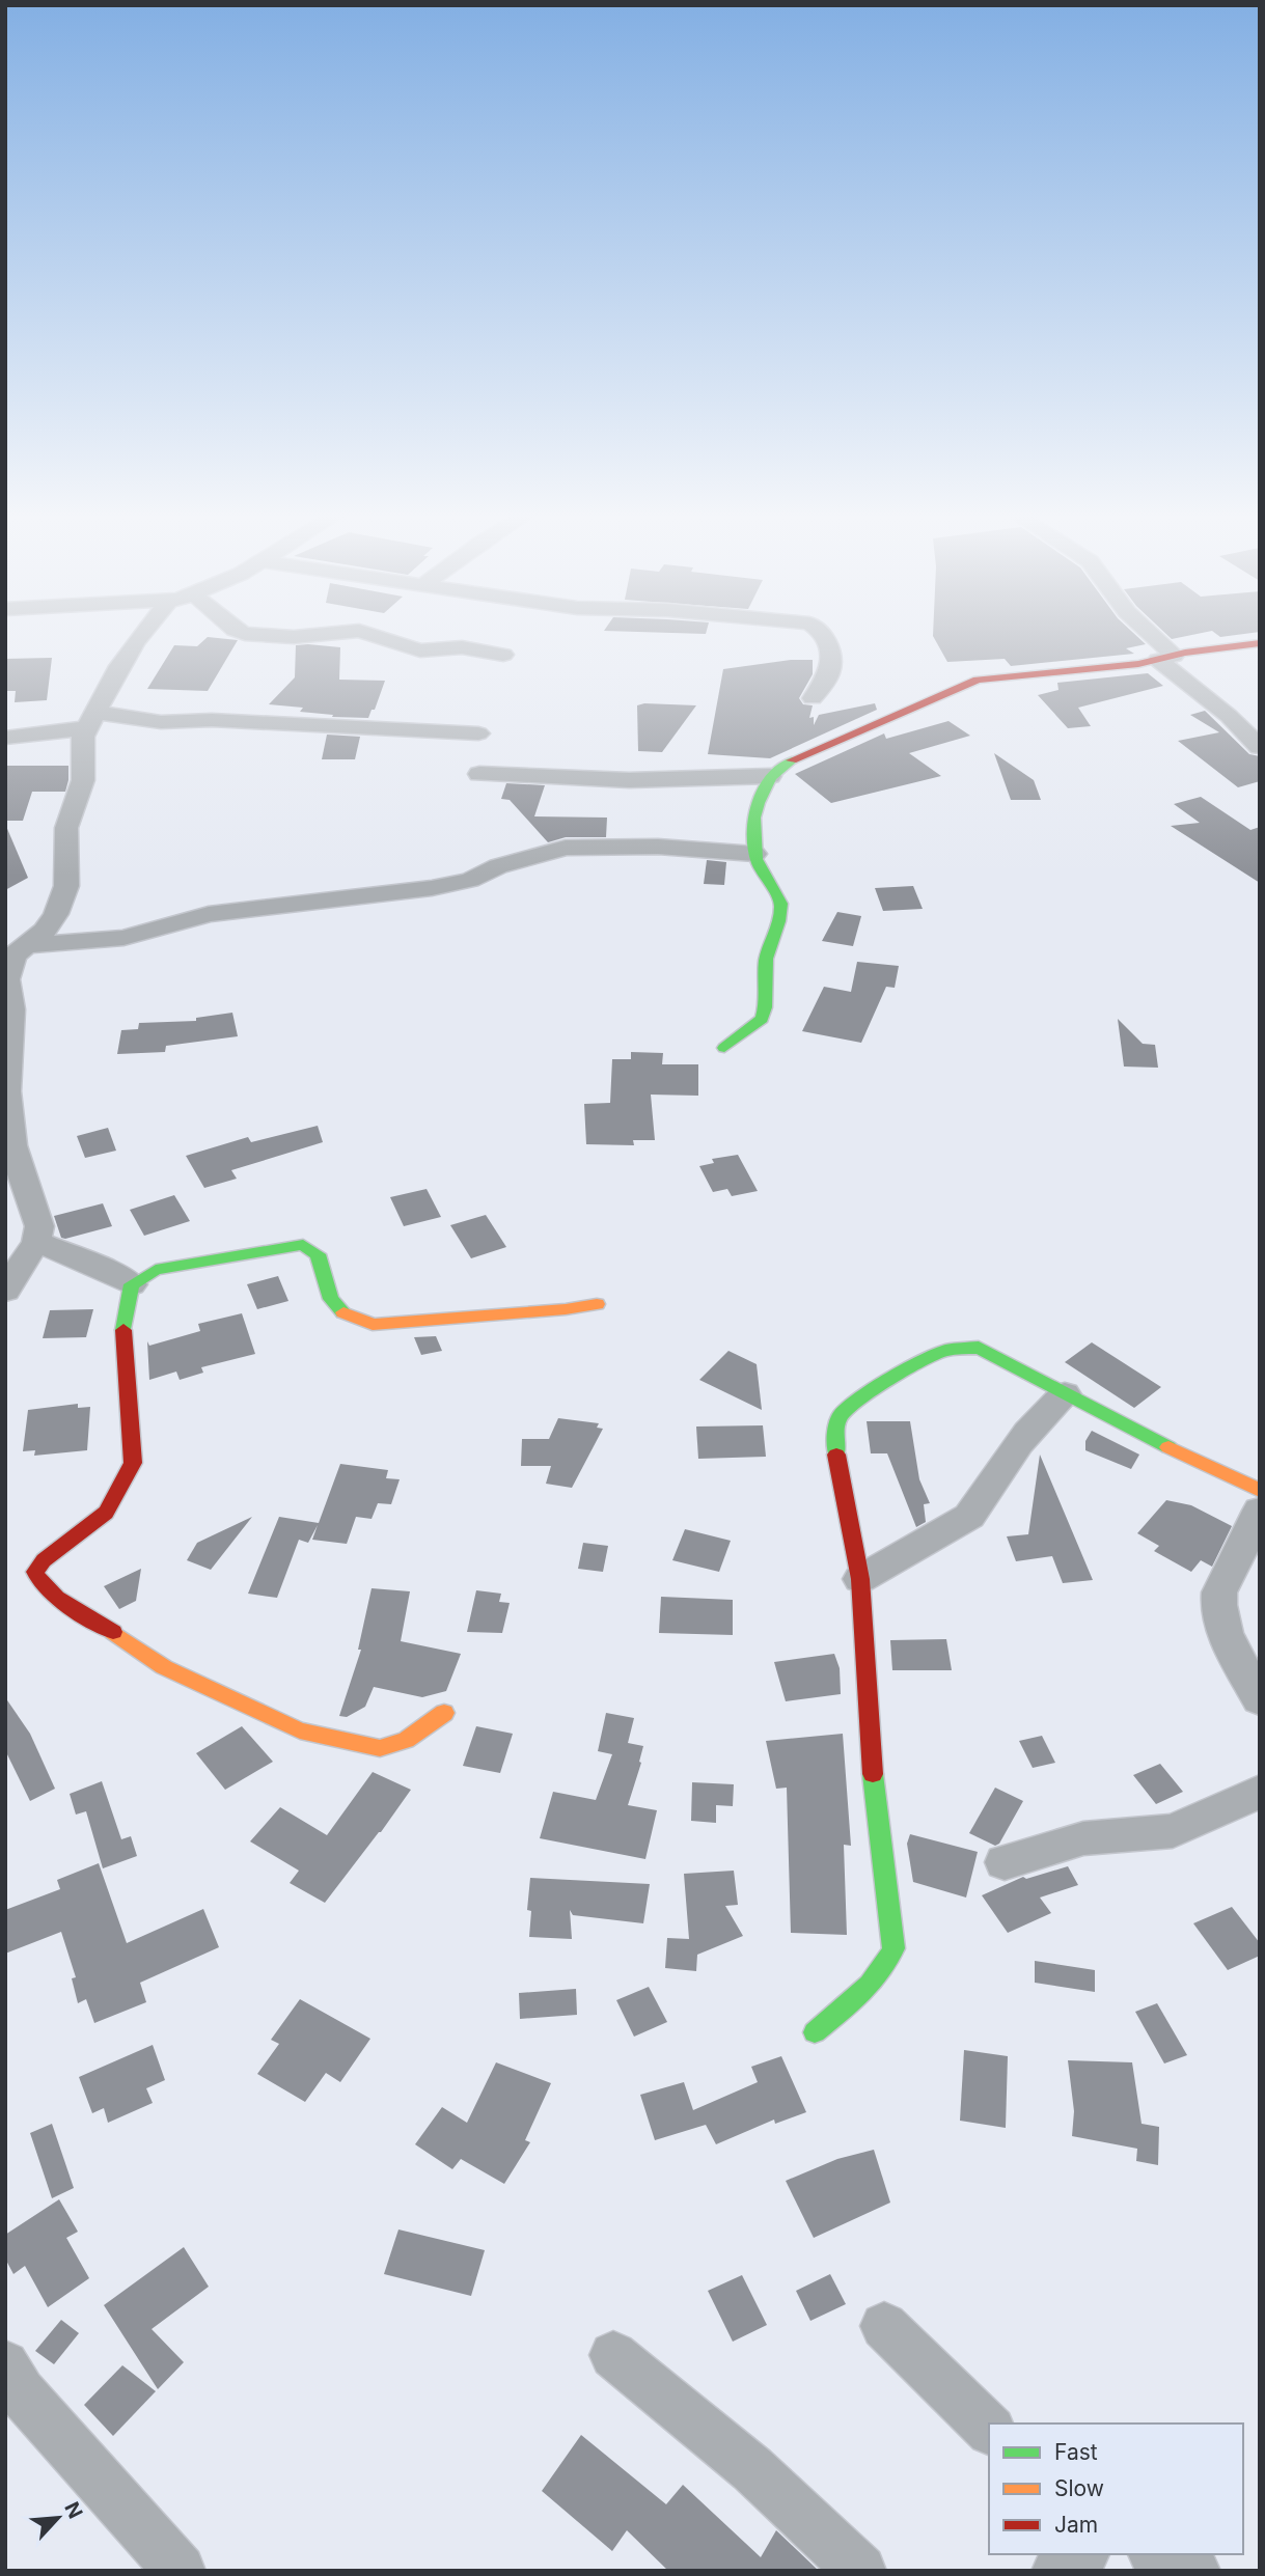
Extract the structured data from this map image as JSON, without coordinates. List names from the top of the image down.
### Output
{
  "legend": ["Fast", "Slow", "Jam"],
  "north": "top right"
}
